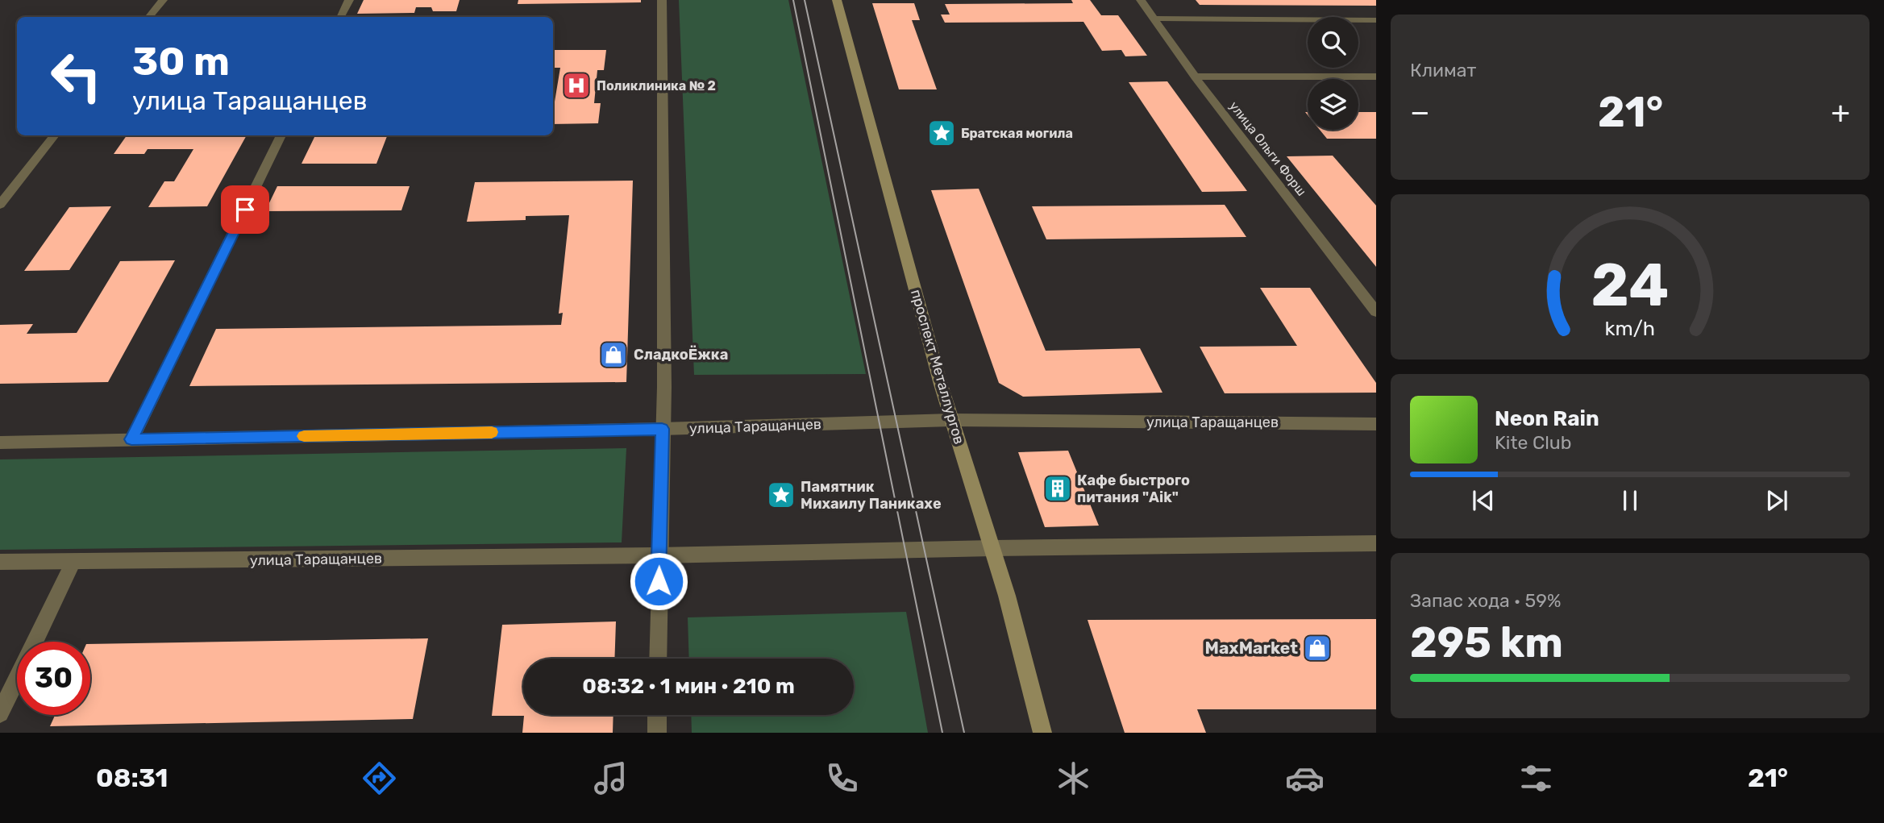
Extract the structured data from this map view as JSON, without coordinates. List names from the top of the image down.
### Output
{
  "streets": {
    "main road": ["проспект Металлургов"],
    "street": ["улица Ольги Форш", "улица Таращанцев"]
  },
  "crossings": [
    ["проспект Металлургов", "улица Таращанцев"]
  ],
  "places": {
    "hospital": ["Поликлиника № 2"],
    "place": ["Братская могила", "Памятник Михаилу Паникахе"],
    "shop": ["СладкоЁжка", "MaxMarket"],
    "building": ["Кафе быстрого питания \"Aik\""]
  },
  "page": {
    "tile": [
      "Климат",
      ["Запас хода · 59%", "295 km"]
    ],
    "turn": ["30 m", "улица Таращанцев"],
    "heat": ["−", "21°", "+"],
    "song": ["Neon Rain", "Kite Club"],
    "limit": "30",
    "trip": "08:32 · 1 мин · 210 m",
    "tabs": ["08:31", "21°"],
    "gauge": ["24", "km/h"]
  }
}
